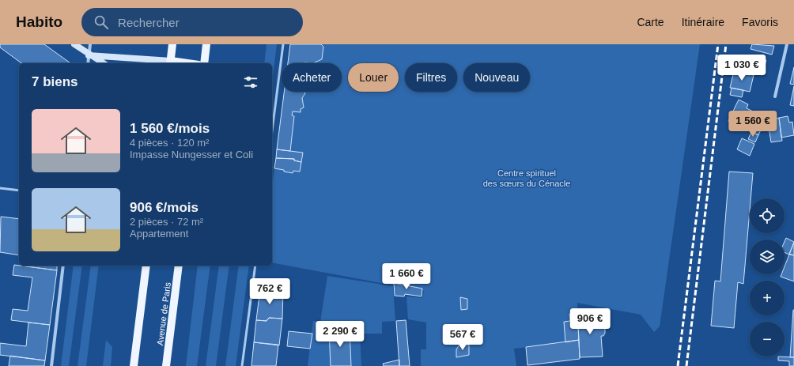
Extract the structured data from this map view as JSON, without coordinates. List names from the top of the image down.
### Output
{
  "streets": {
    "main road": ["Avenue de Paris"]
  },
  "parks": ["Centre spirituel des sœurs du Cénacle"],
  "page": {
    "header": "Habito",
    "search": "Rechercher",
    "nav": ["Carte", "Itinéraire", "Favoris"],
    "price": [
      "1 030 €",
      "1 560 €",
      "1 660 €",
      "762 €",
      "906 €",
      "2 290 €",
      "567 €"
    ],
    "chip": [
      "Acheter",
      "Louer",
      "Filtres",
      "Nouveau"
    ],
    "heading": "7 biens",
    "list": [
      {
        "name": "1 560 €/mois",
        "note": "4 pièces · 120 m² · Impasse Nungesser et Coli"
      },
      {
        "name": "906 €/mois",
        "note": "2 pièces · 72 m² · Appartement"
      }
    ],
    "map_buttons": ["+", "−"]
  }
}
